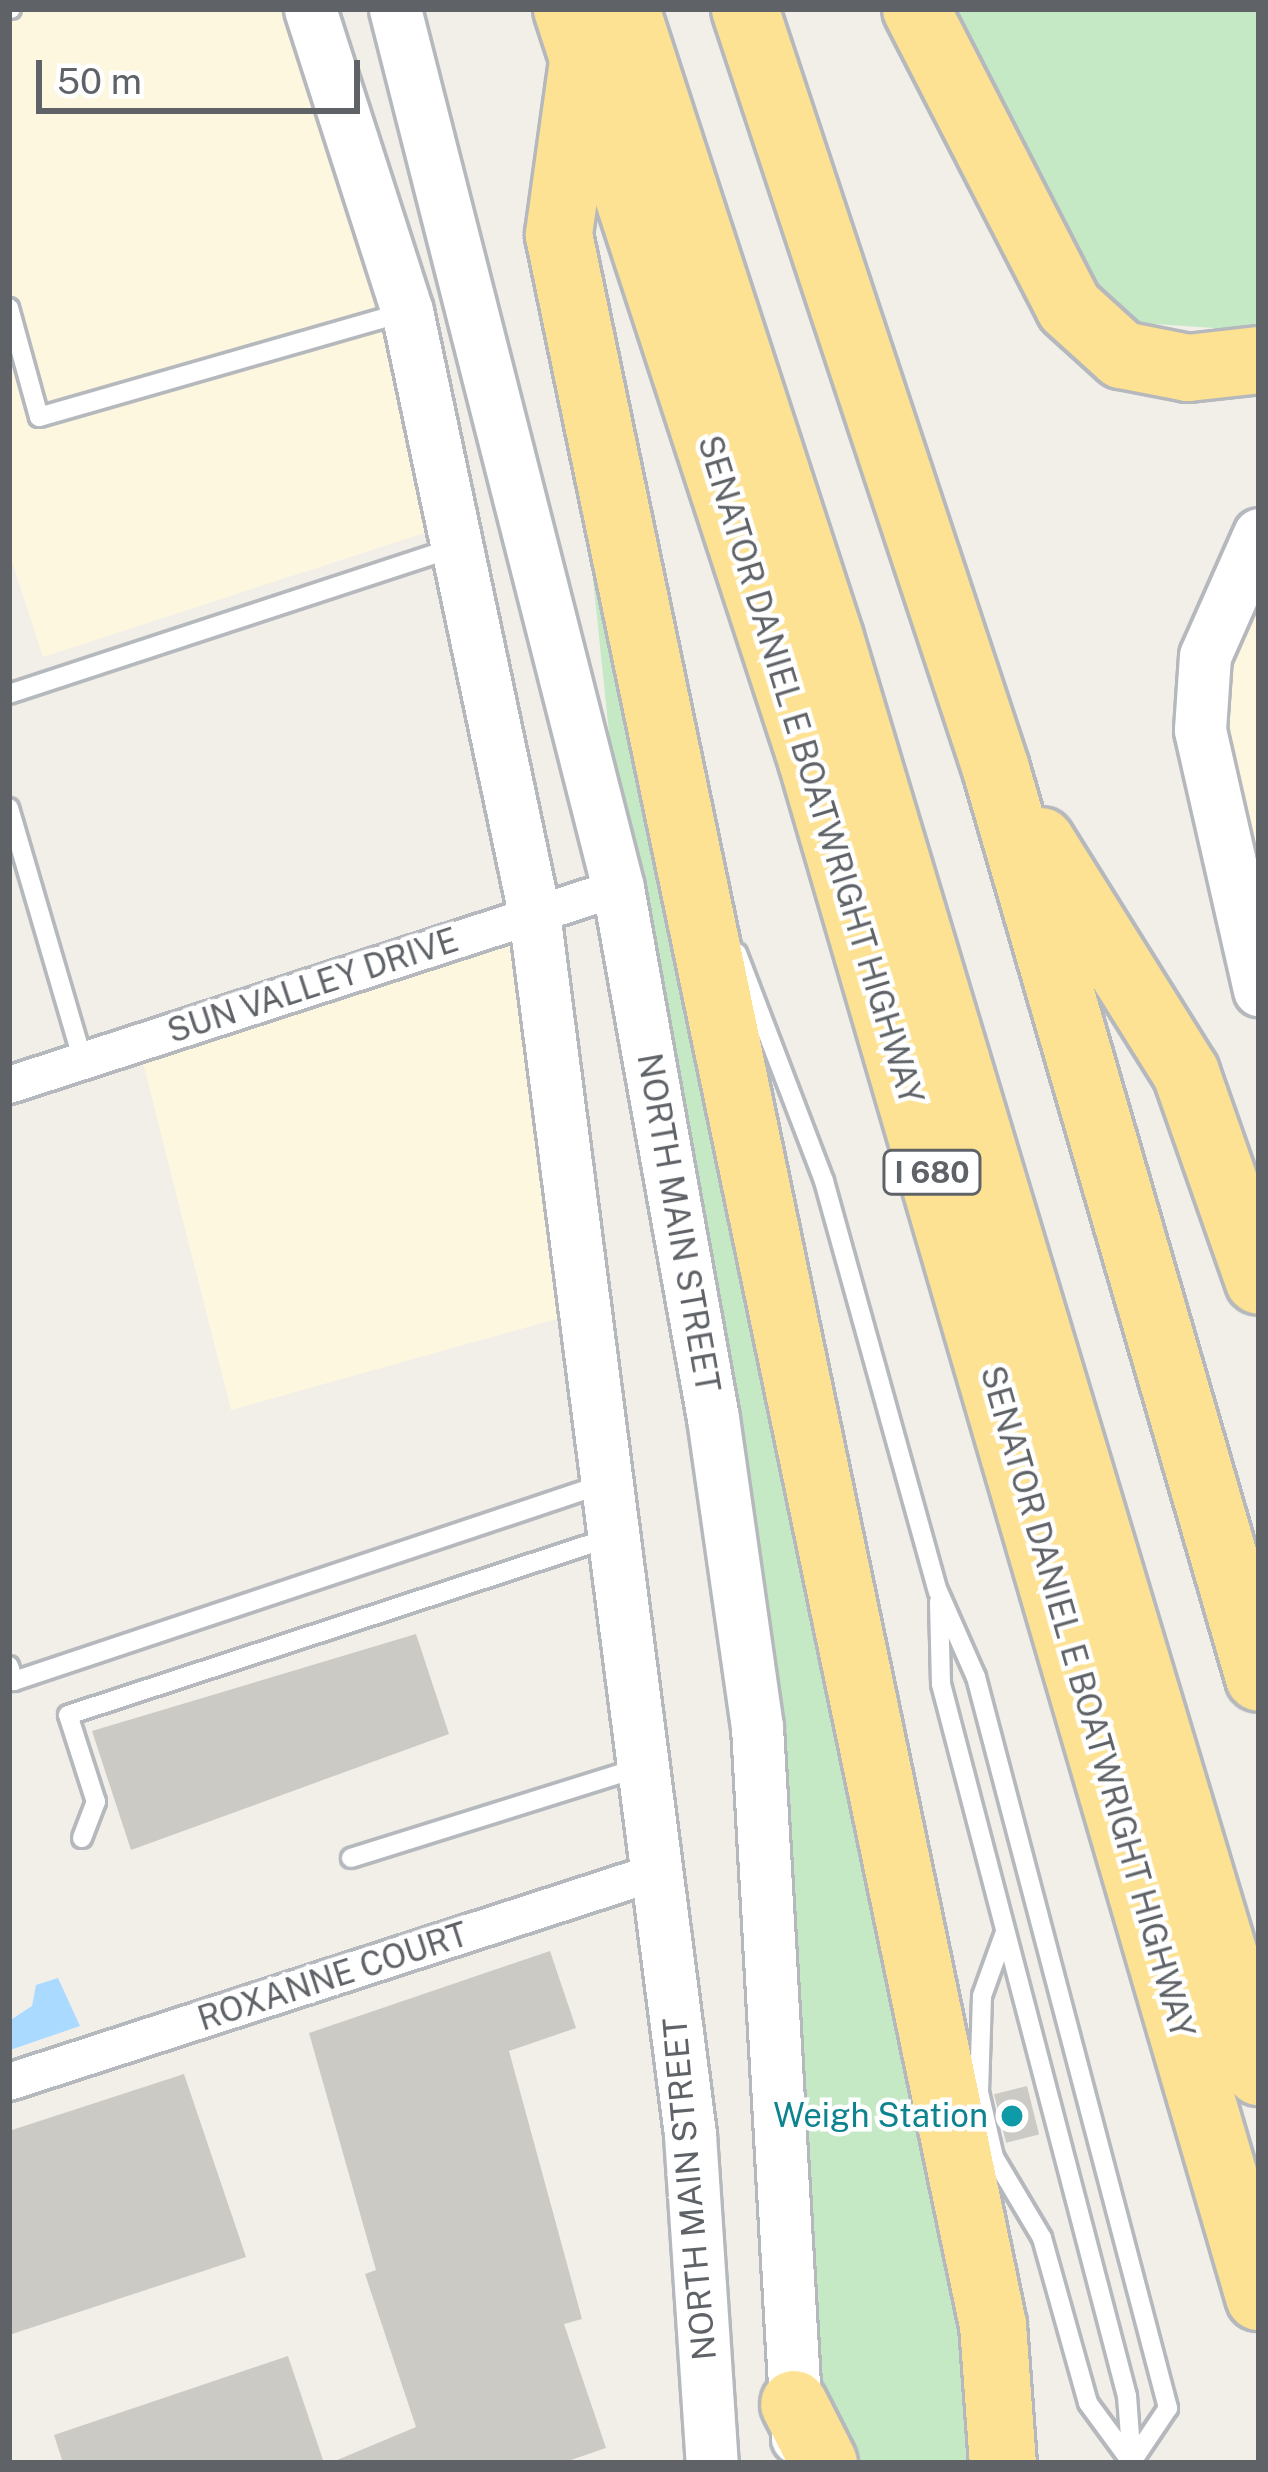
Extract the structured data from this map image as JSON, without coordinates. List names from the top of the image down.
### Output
{
  "streets": {
    "highway": ["SENATOR DANIEL E BOATWRIGHT HIGHWAY", "I 680"],
    "main road": ["NORTH MAIN STREET"],
    "street": ["SUN VALLEY DRIVE", "ROXANNE COURT"]
  },
  "crossings": [
    ["SENATOR DANIEL E BOATWRIGHT HIGHWAY", "I 680"],
    ["SUN VALLEY DRIVE", "NORTH MAIN STREET"],
    ["NORTH MAIN STREET", "ROXANNE COURT"]
  ],
  "places": ["Weigh Station"],
  "scale_bar": "50 m"
}
